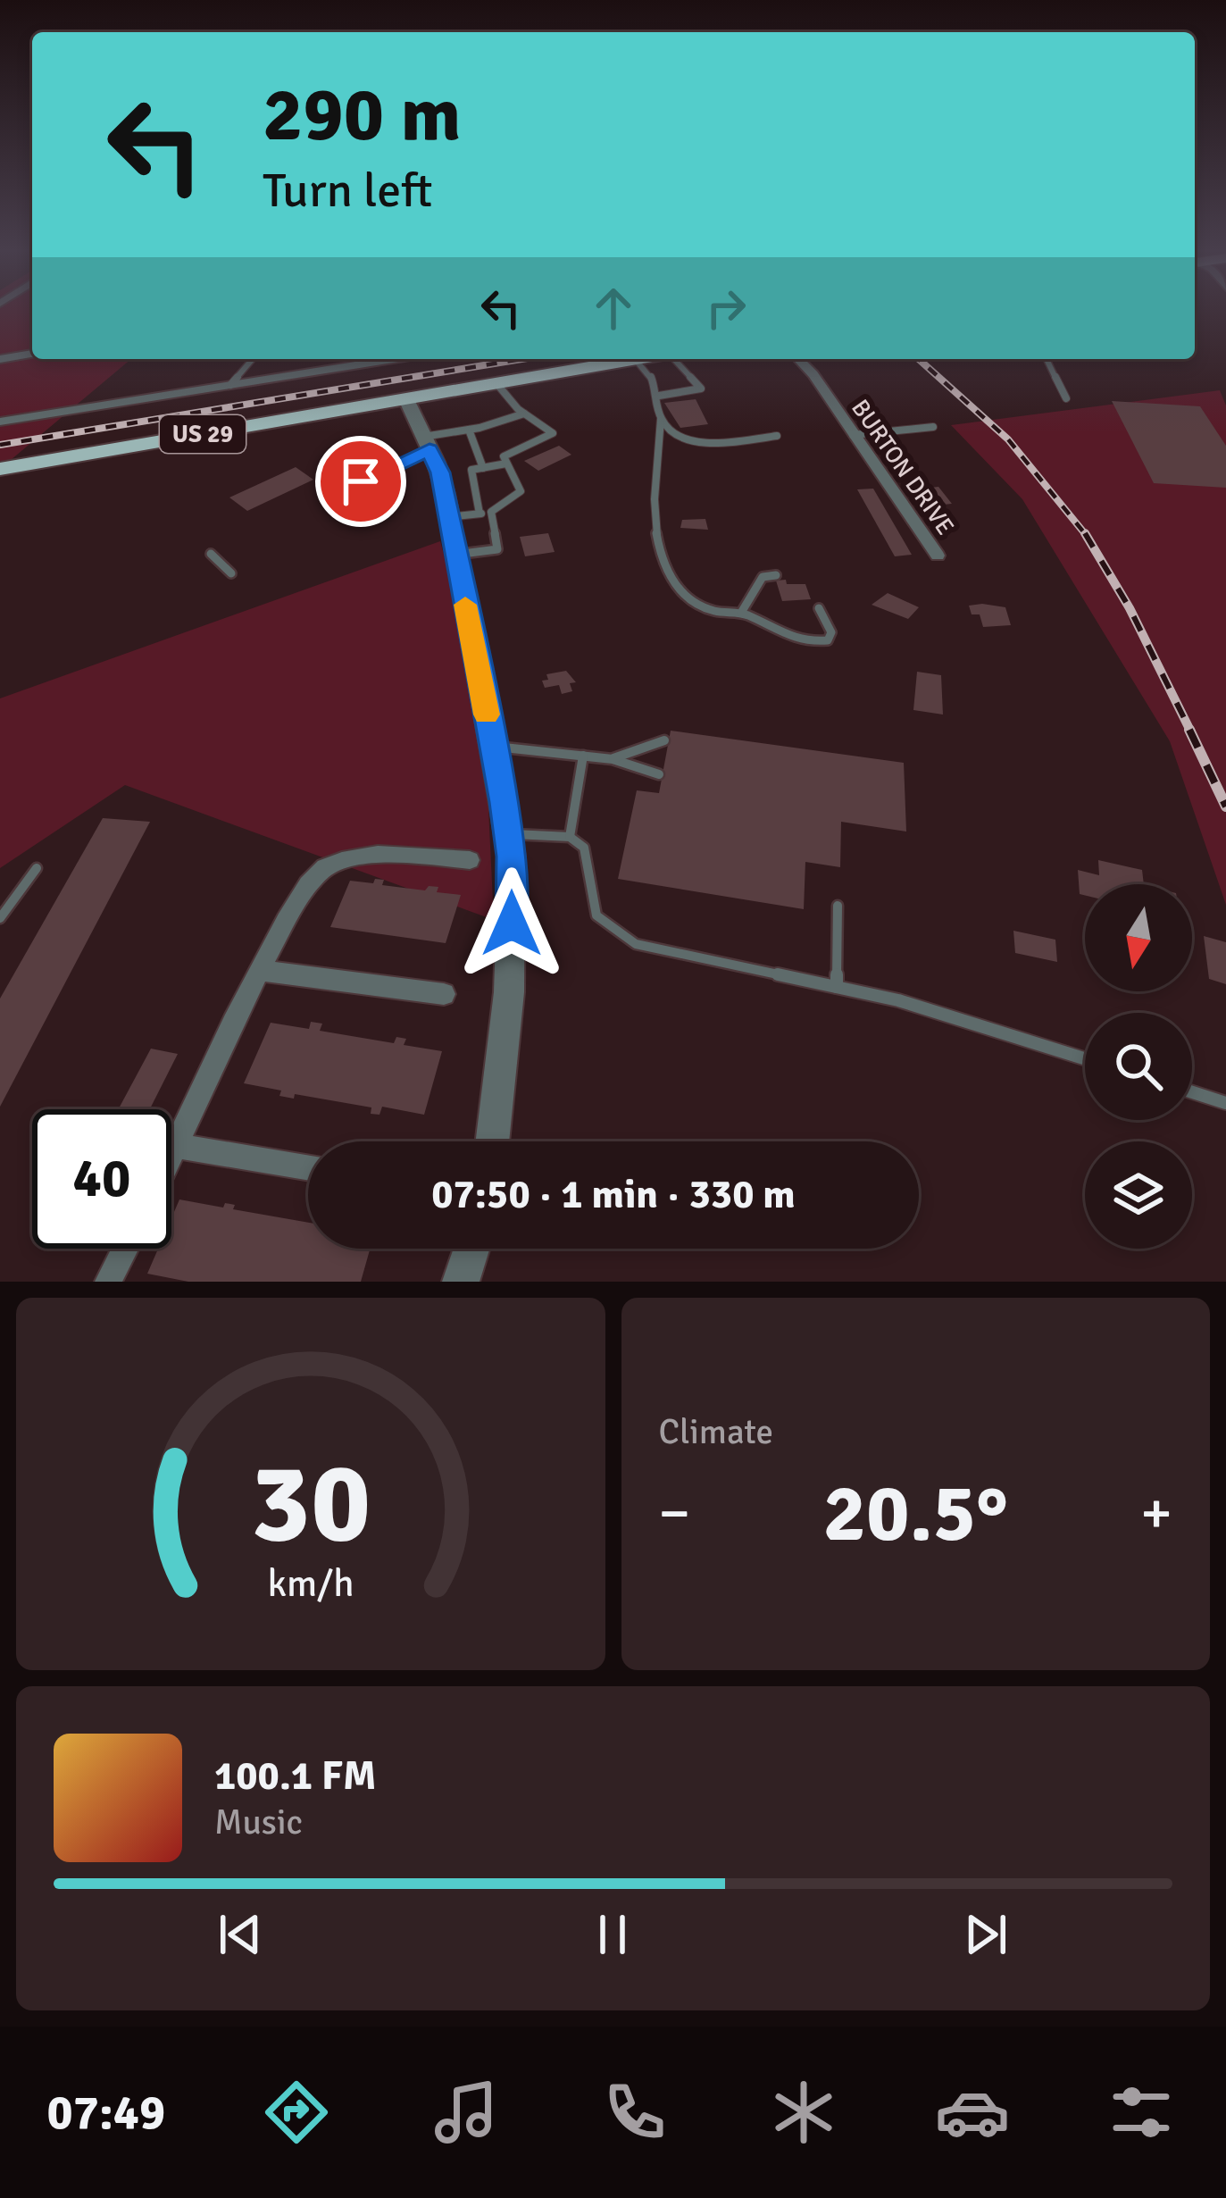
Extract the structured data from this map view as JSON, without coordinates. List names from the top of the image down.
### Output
{
  "streets": {
    "main road": ["US 29"],
    "street": ["BURTON DRIVE"]
  },
  "north": "bottom",
  "page": {
    "turn": ["290 m", "Turn left"],
    "limit": "40",
    "trip": "07:50 · 1 min · 330 m",
    "tile": "Climate",
    "heat": ["−", "20.5°", "+"],
    "song": ["100.1 FM", "Music"],
    "tabs": "07:49",
    "gauge": ["30", "km/h"]
  }
}
